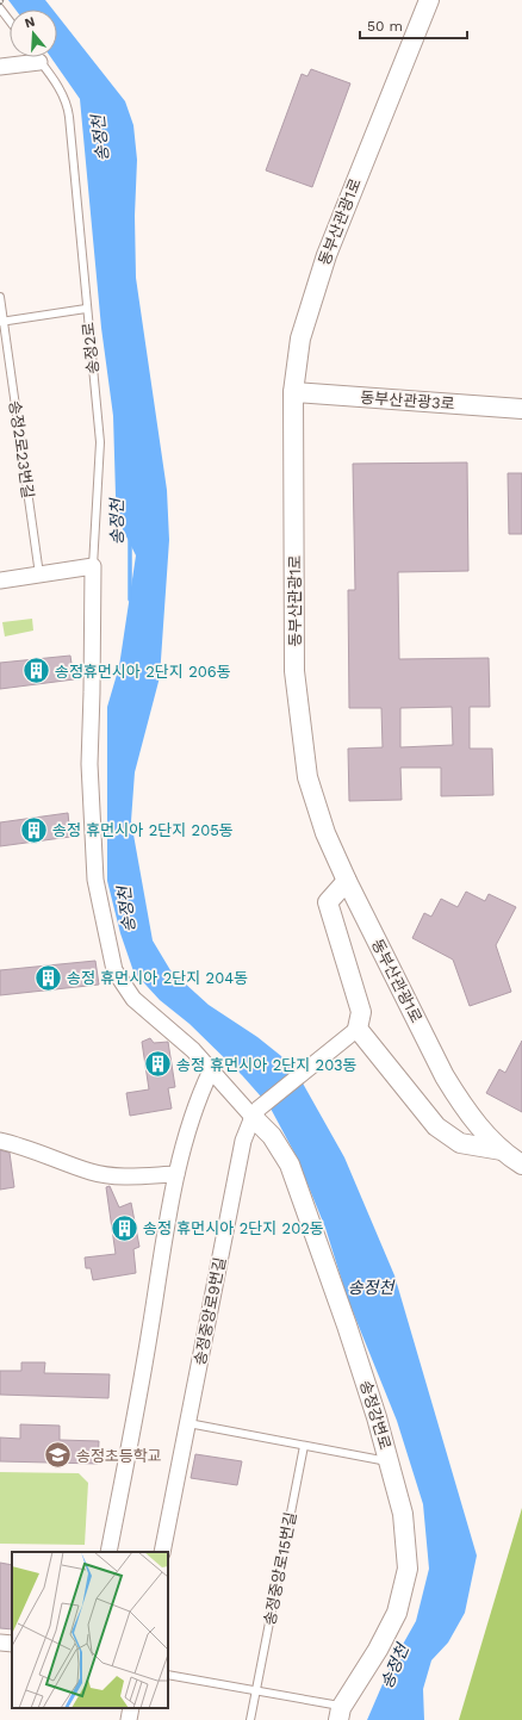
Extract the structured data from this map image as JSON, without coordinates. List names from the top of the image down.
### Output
{
  "streets": {
    "street": [
      "동부산관광1로",
      "동부산관광3로",
      "송정중앙로9번길",
      "송정강변로"
    ],
    "lane": ["송정2로", "송정2로23번길", "송정중앙로15번길"]
  },
  "crossings": [
    ["동부산관광1로", "동부산관광3로"],
    ["송정중앙로9번길", "송정강변로"]
  ],
  "water": ["송정천"],
  "places": {
    "building": [
      "송정휴먼시아 2단지 206동",
      "송정 휴먼시아 2단지 205동",
      "송정 휴먼시아 2단지 204동",
      "송정 휴먼시아 2단지 203동",
      "송정 휴먼시아 2단지 202동"
    ],
    "school or university": ["송정초등학교"]
  },
  "scale_bar": "50 m",
  "north": "top"
}
